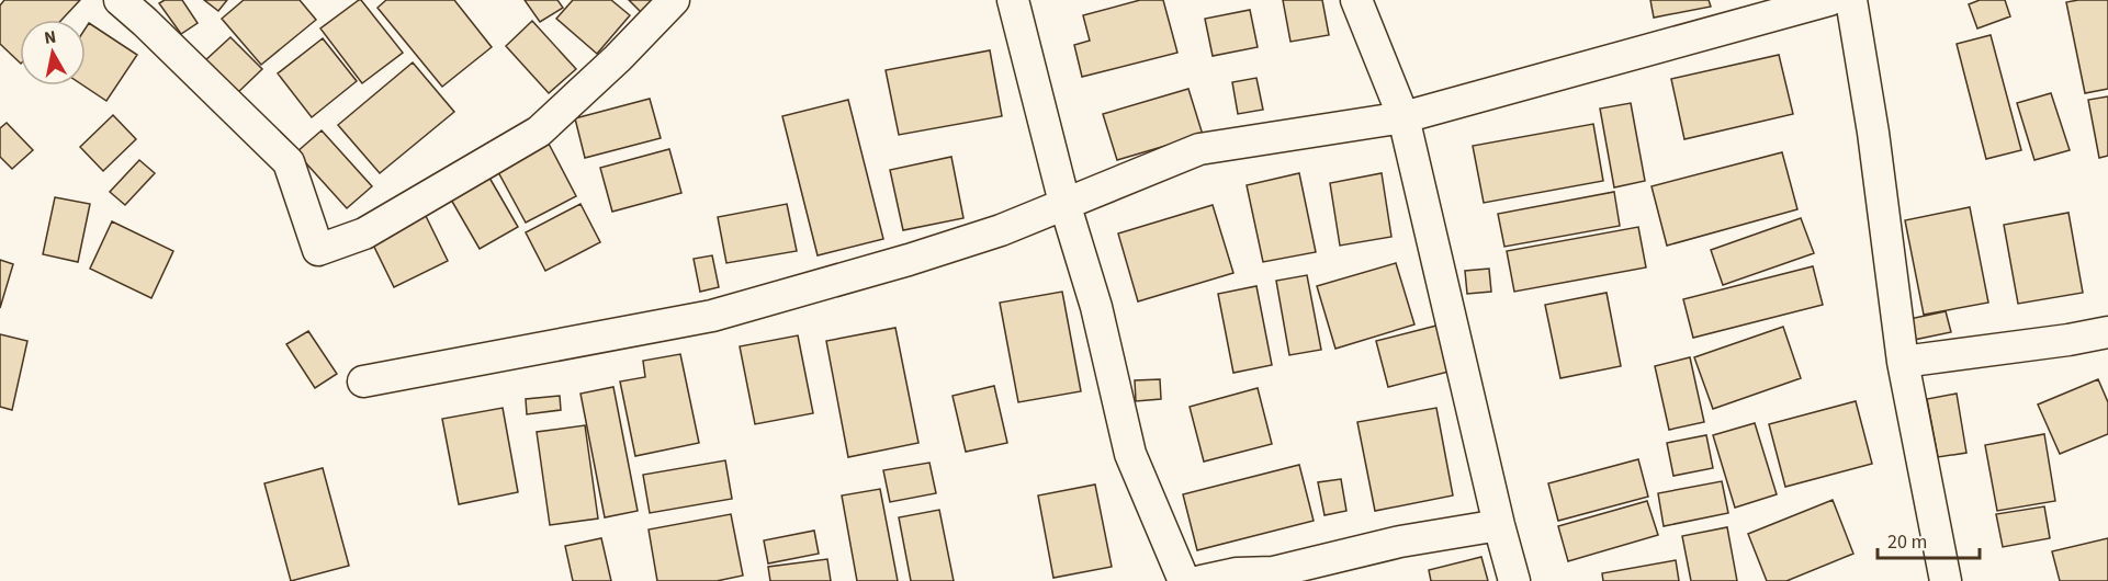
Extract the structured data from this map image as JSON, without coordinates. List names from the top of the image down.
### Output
{
  "scale_bar": "20 m",
  "north": "top"
}
